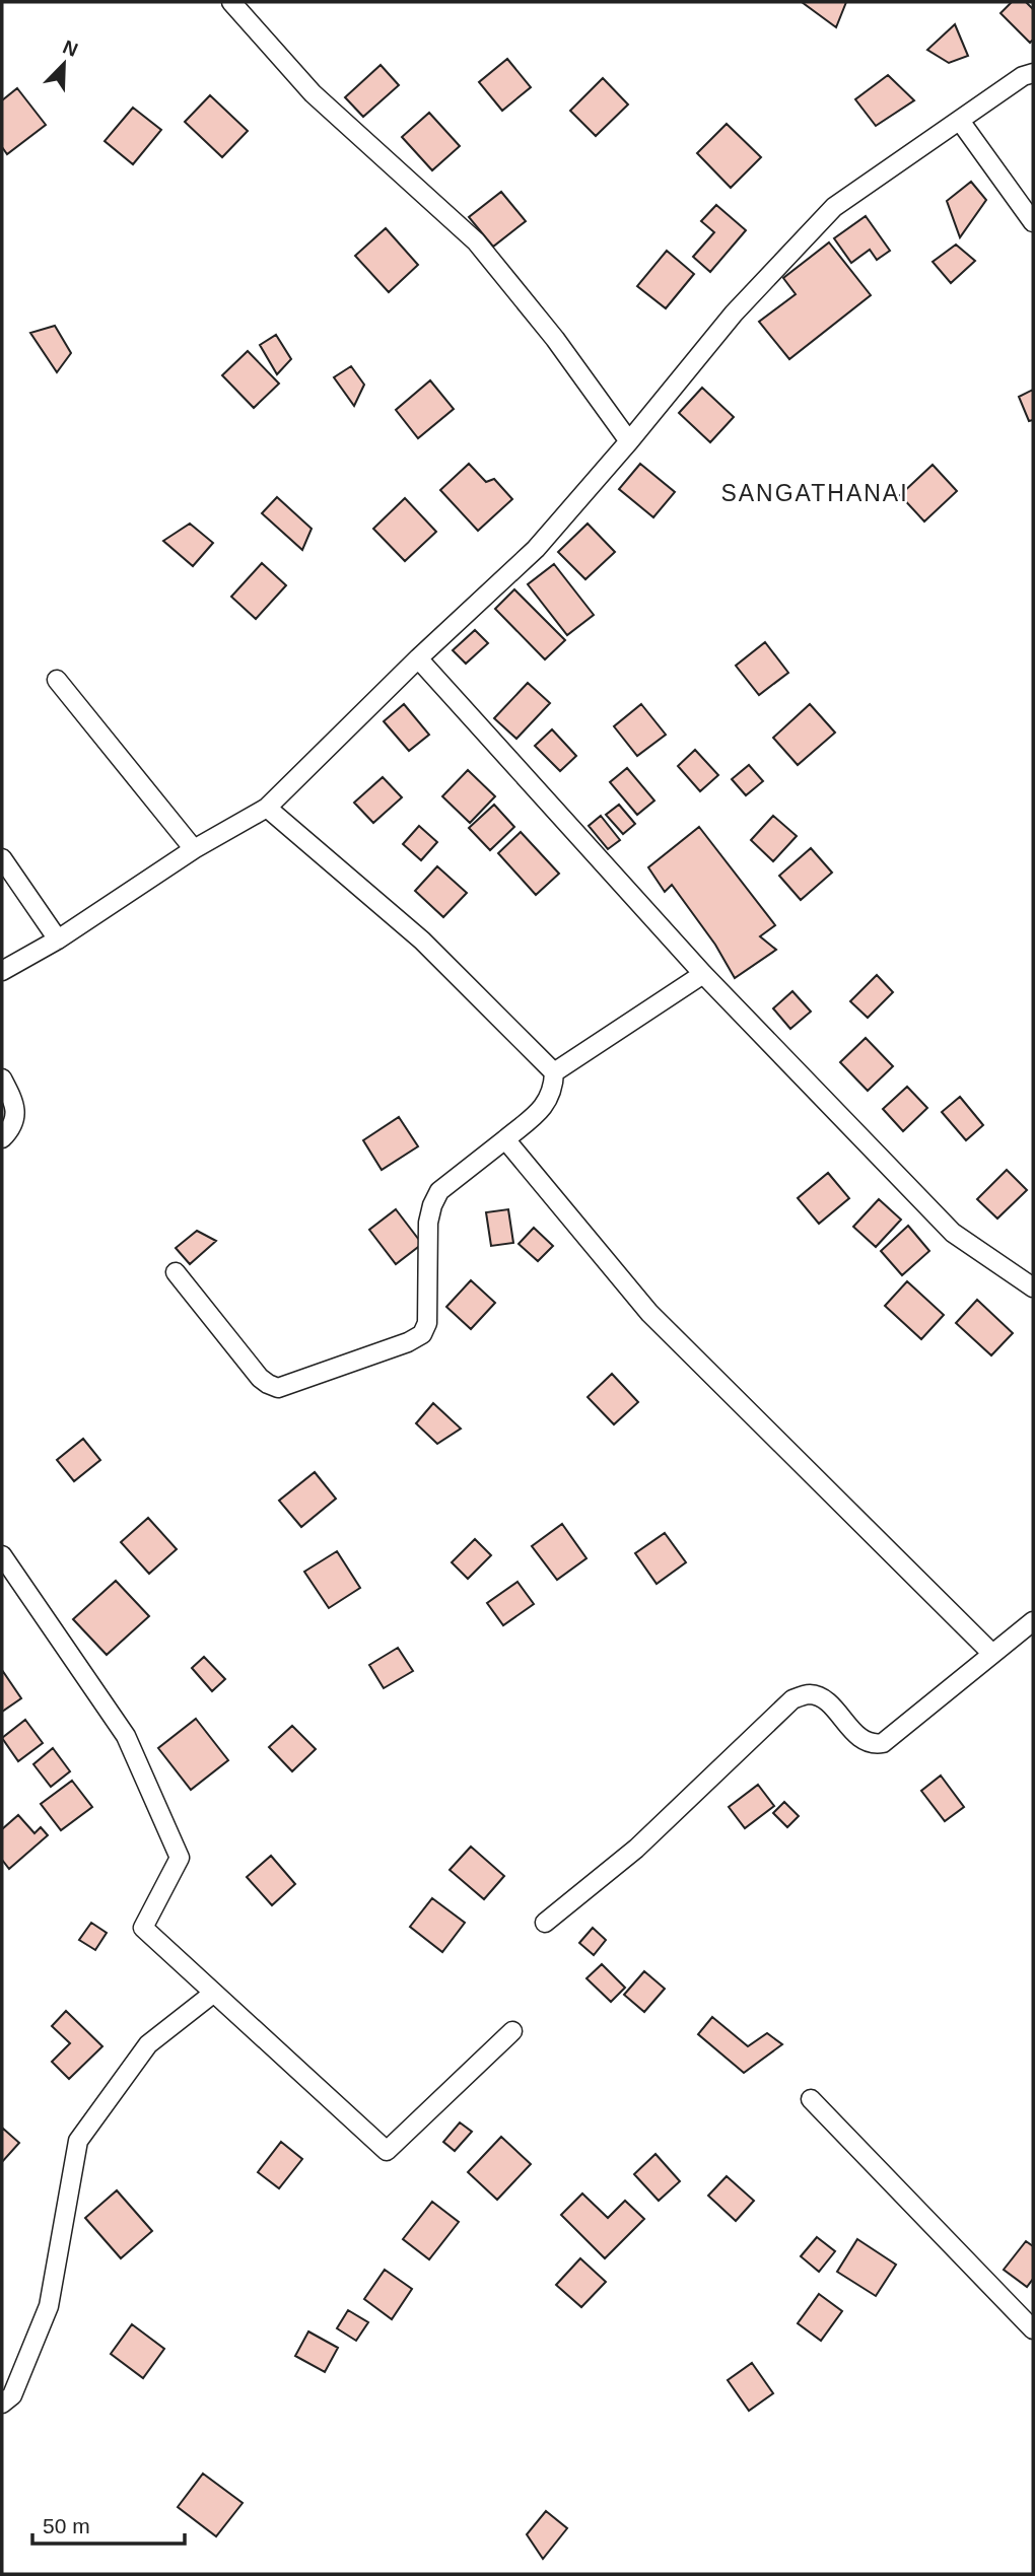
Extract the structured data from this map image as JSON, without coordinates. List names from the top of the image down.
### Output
{
  "districts": ["SANGATHANAI"],
  "scale_bar": "50 m",
  "north": "top right"
}
